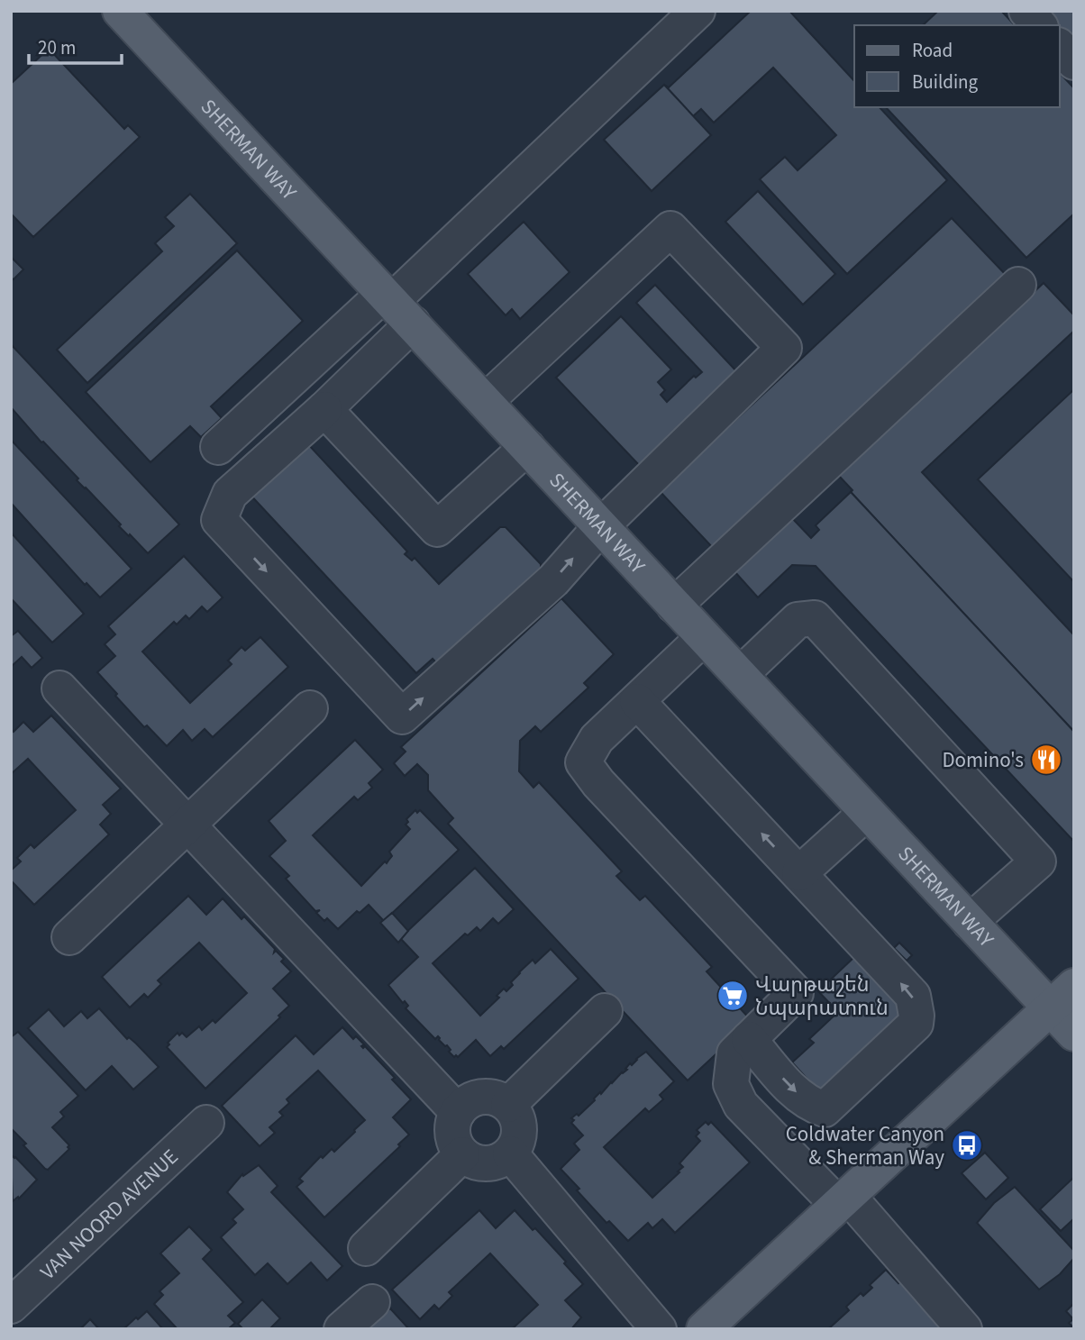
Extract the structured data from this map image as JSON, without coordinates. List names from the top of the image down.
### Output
{
  "streets": {
    "main road": ["SHERMAN WAY"],
    "street": ["VAN NOORD AVENUE"]
  },
  "places": {
    "restaurant": ["Domino's"],
    "supermarket": ["Վարթաշեն Նպարատուն"],
    "bus stop": ["Coldwater Canyon & Sherman Way"]
  },
  "legend": ["Road", "Building"],
  "scale_bar": "20 m"
}
